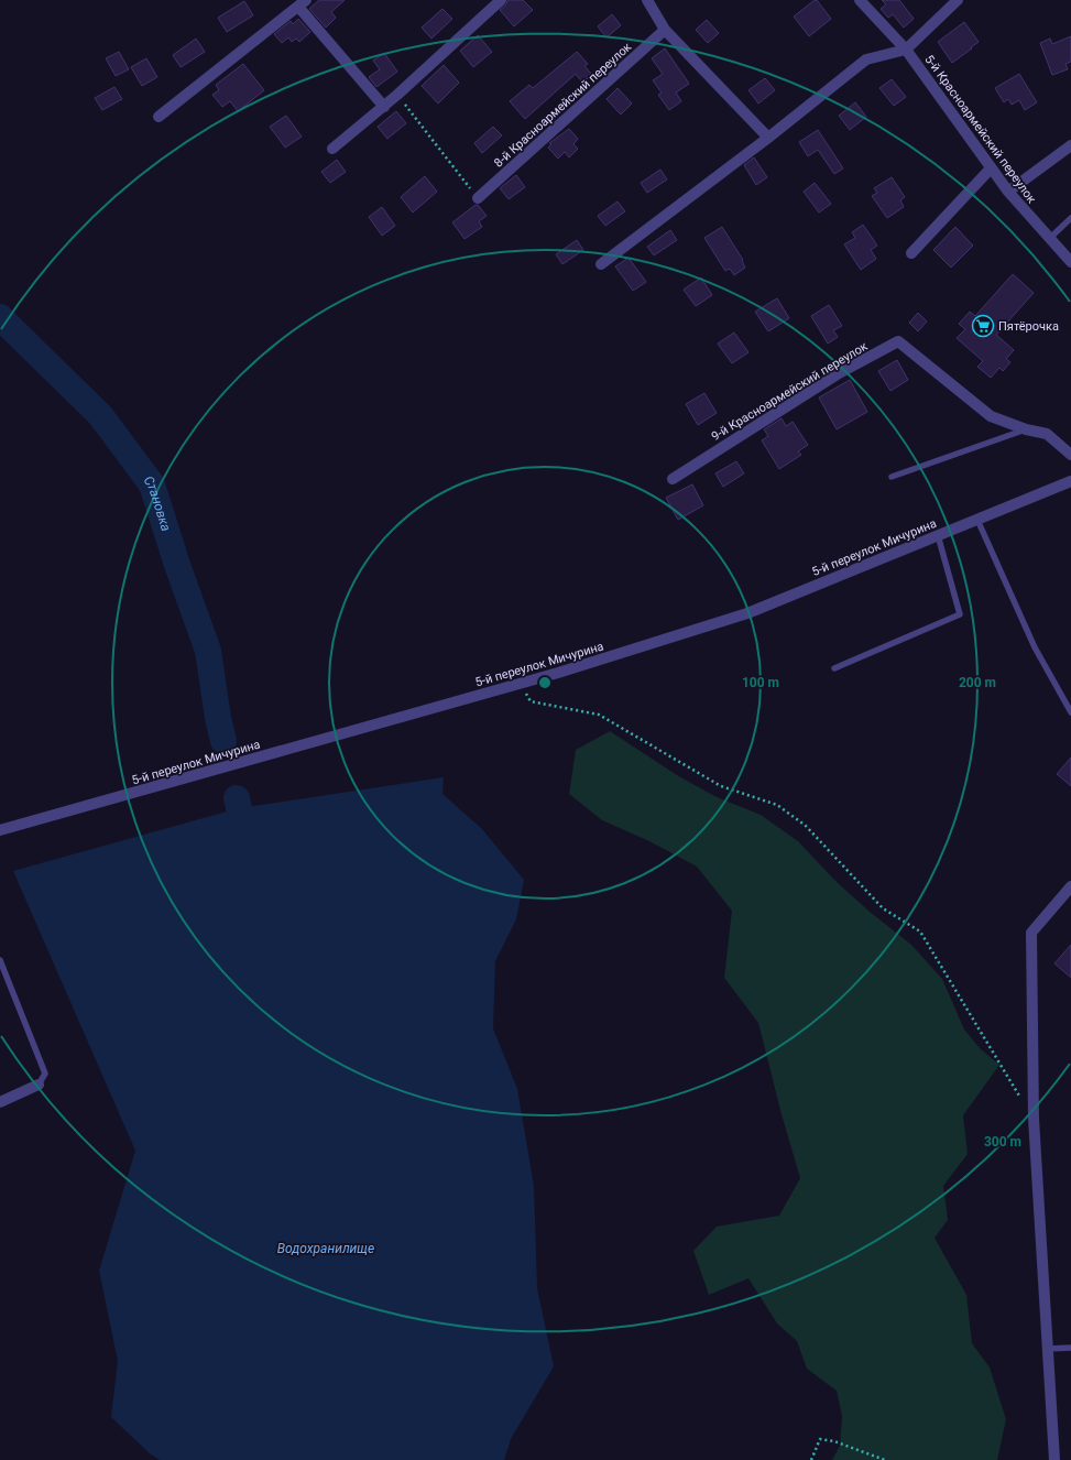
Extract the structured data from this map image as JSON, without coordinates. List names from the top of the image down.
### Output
{
  "streets": {
    "street": [
      "8-й Красноармейский переулок",
      "5-й Красноармейский переулок",
      "9-й Красноармейский переулок",
      "5-й переулок Мичурина"
    ]
  },
  "water": ["Становка", "Водохранилище"],
  "places": {
    "supermarket": ["Пятёрочка"]
  },
  "rings": ["100 m", "200 m", "300 m"]
}
